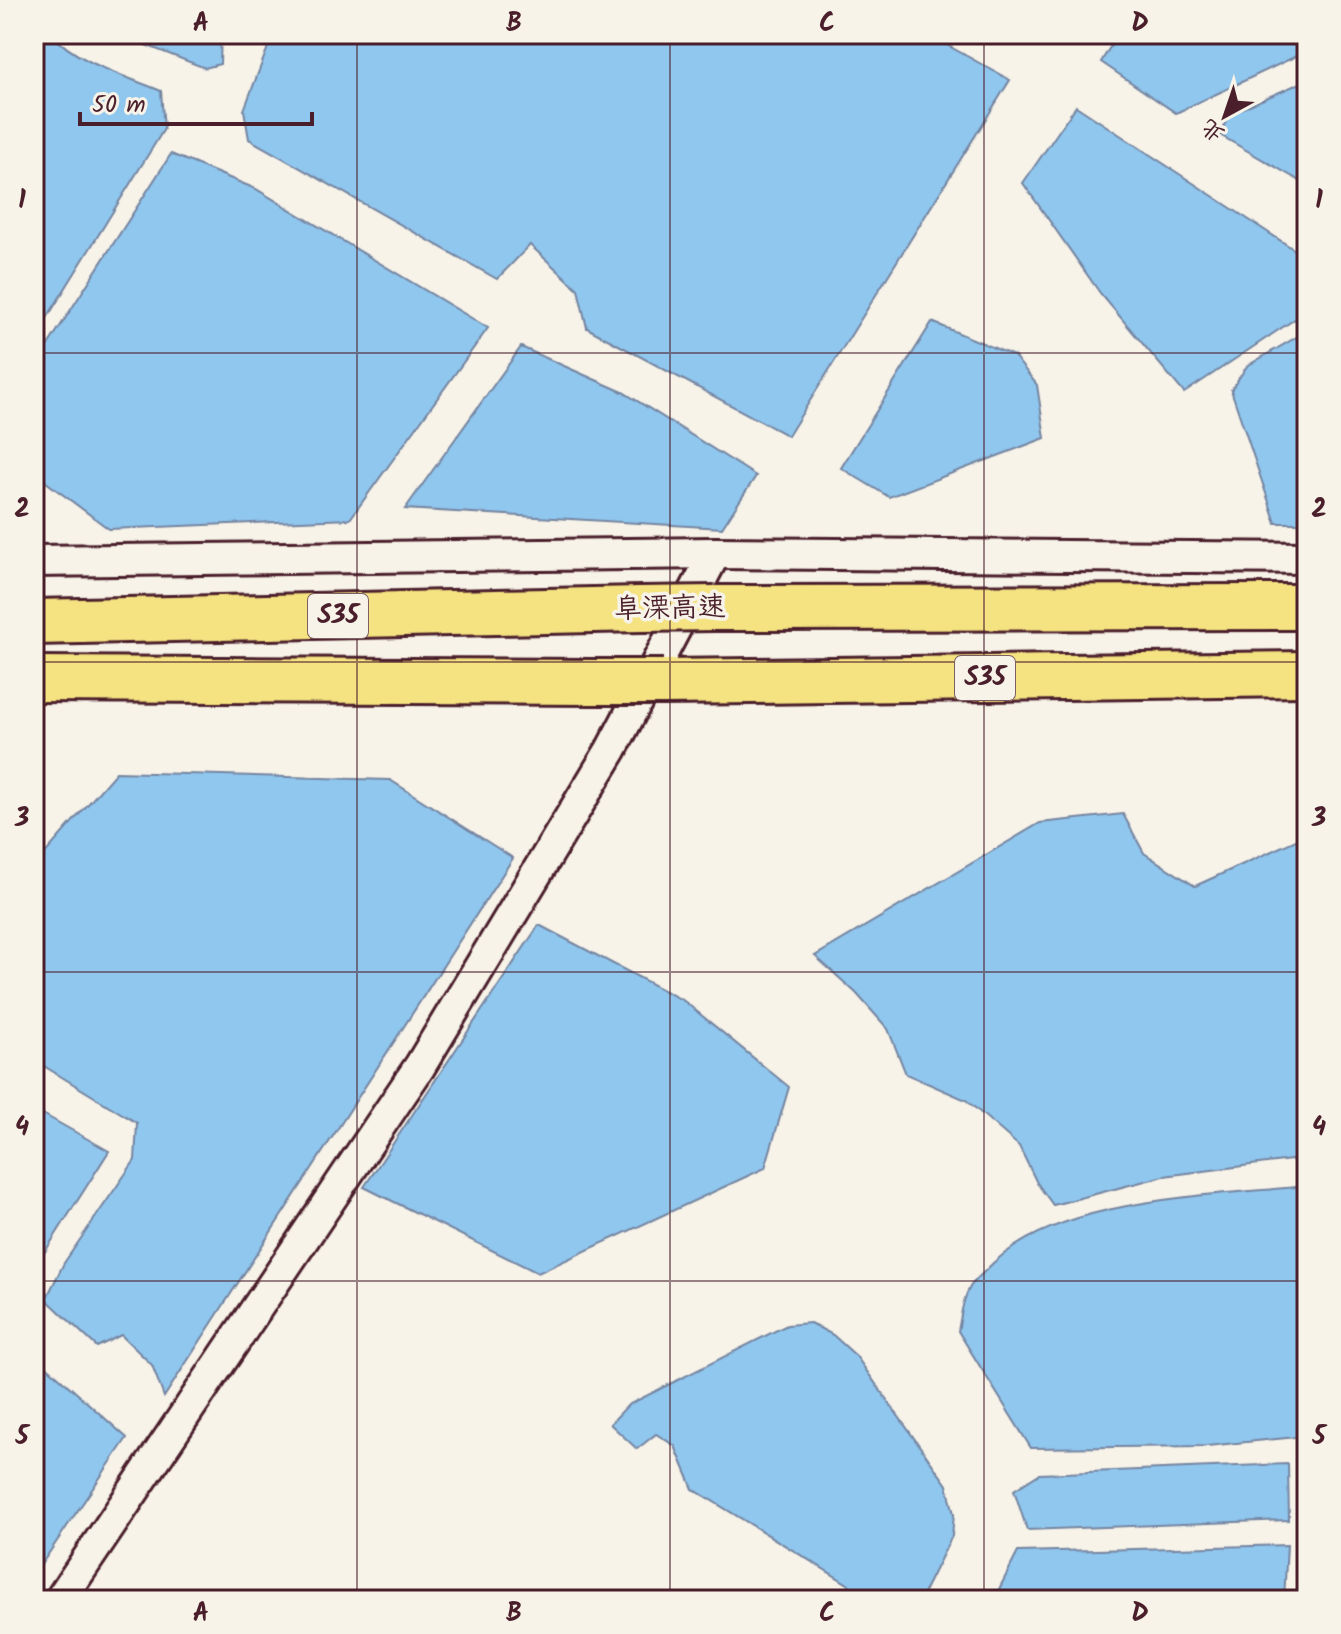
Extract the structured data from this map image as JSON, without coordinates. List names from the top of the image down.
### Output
{
  "streets": {
    "highway": ["阜溧高速", "S35"]
  },
  "scale_bar": "50 m",
  "north": "bottom left",
  "grid": {
    "columns": [
      "A",
      "B",
      "C",
      "D"
    ],
    "rows": [
      "1",
      "2",
      "3",
      "4",
      "5"
    ]
  }
}
